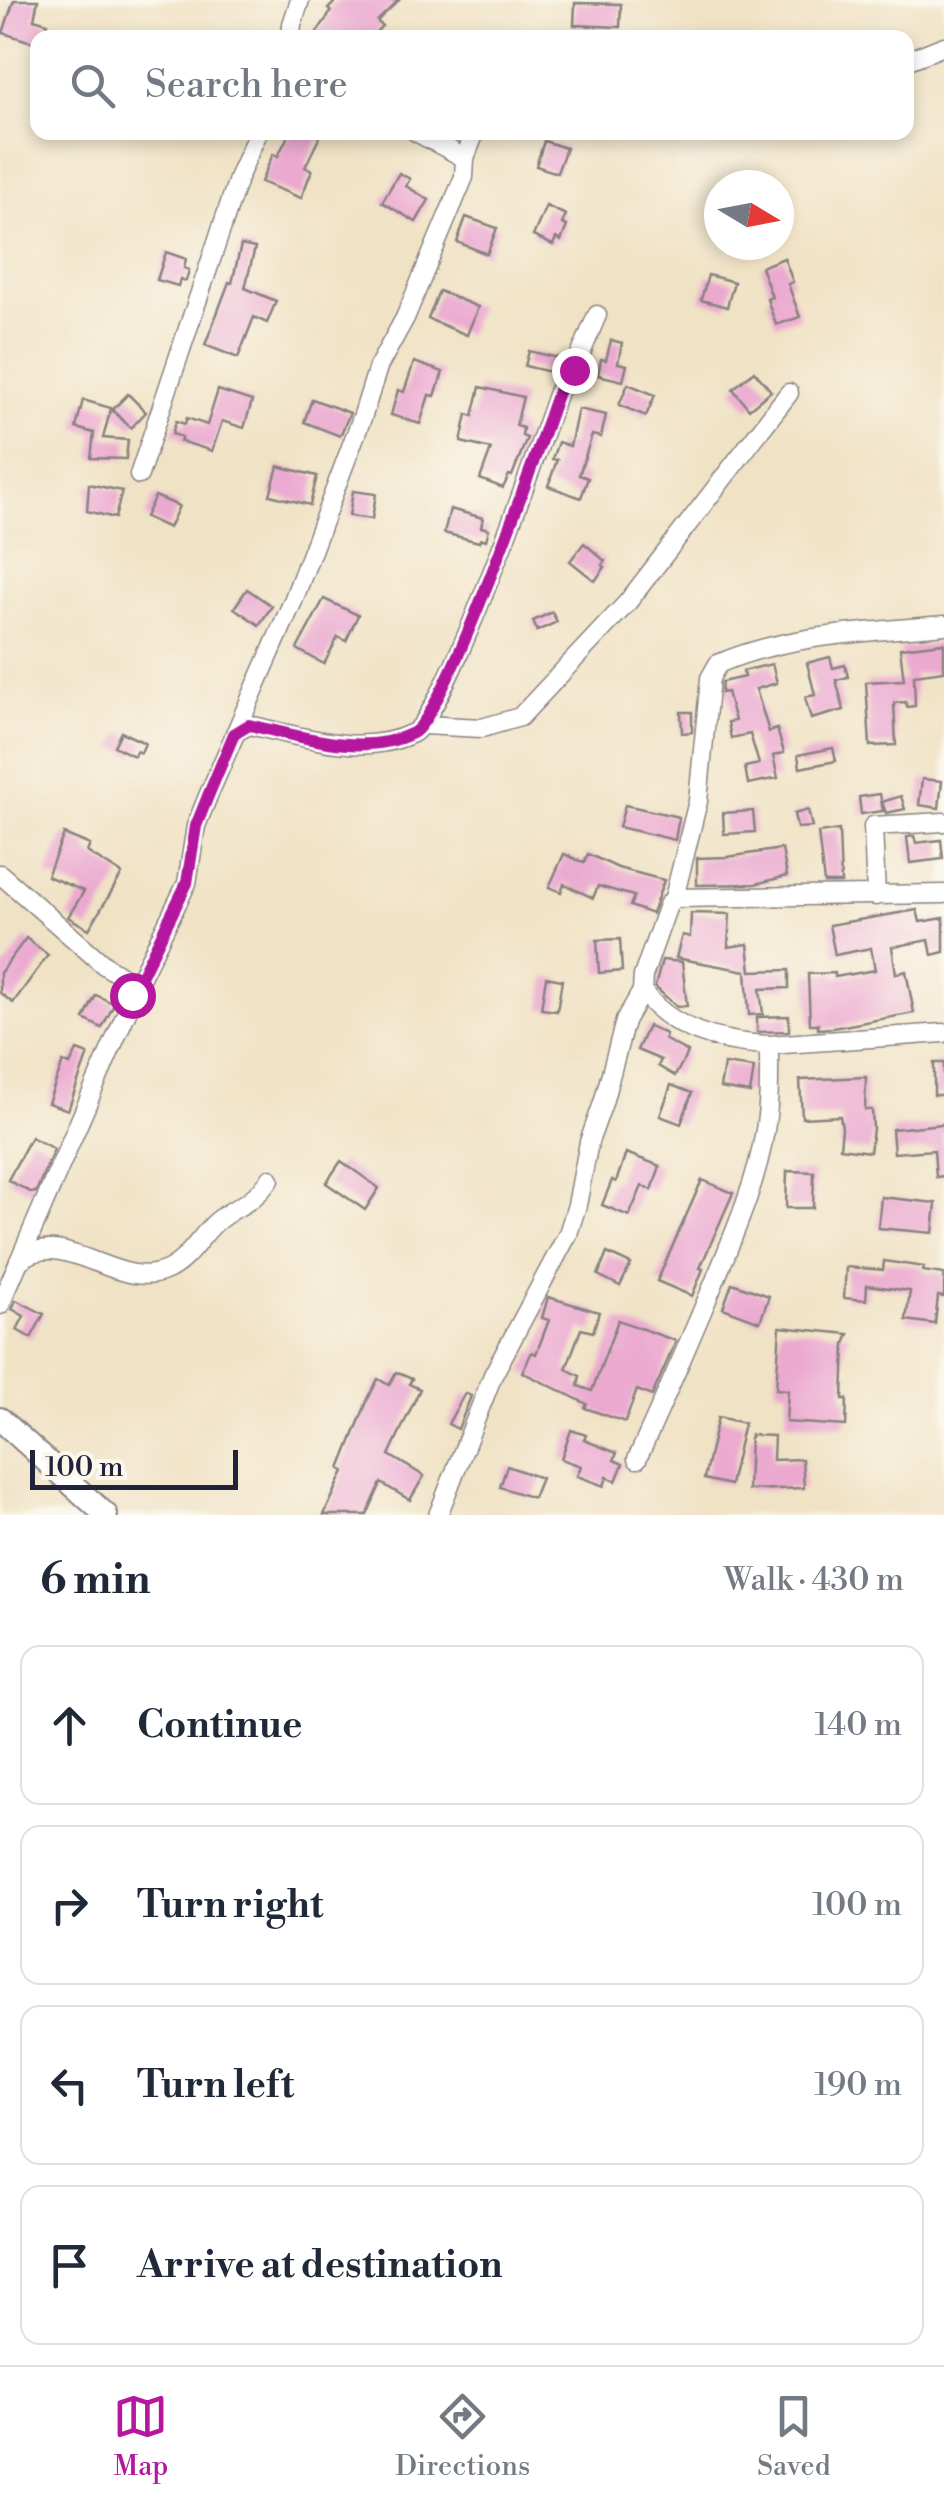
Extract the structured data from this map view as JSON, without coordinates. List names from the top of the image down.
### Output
{
  "scale_bar": "100 m",
  "north": "right",
  "page": {
    "search": "Search here",
    "scale": "100 m",
    "heading": ["6 min", "Walk · 430 m"],
    "list": [
      ["Continue", "140 m"],
      ["Turn right", "100 m"],
      ["Turn left", "190 m"],
      "Arrive at destination"
    ],
    "nav": ["Map", "Directions", "Saved"]
  }
}
